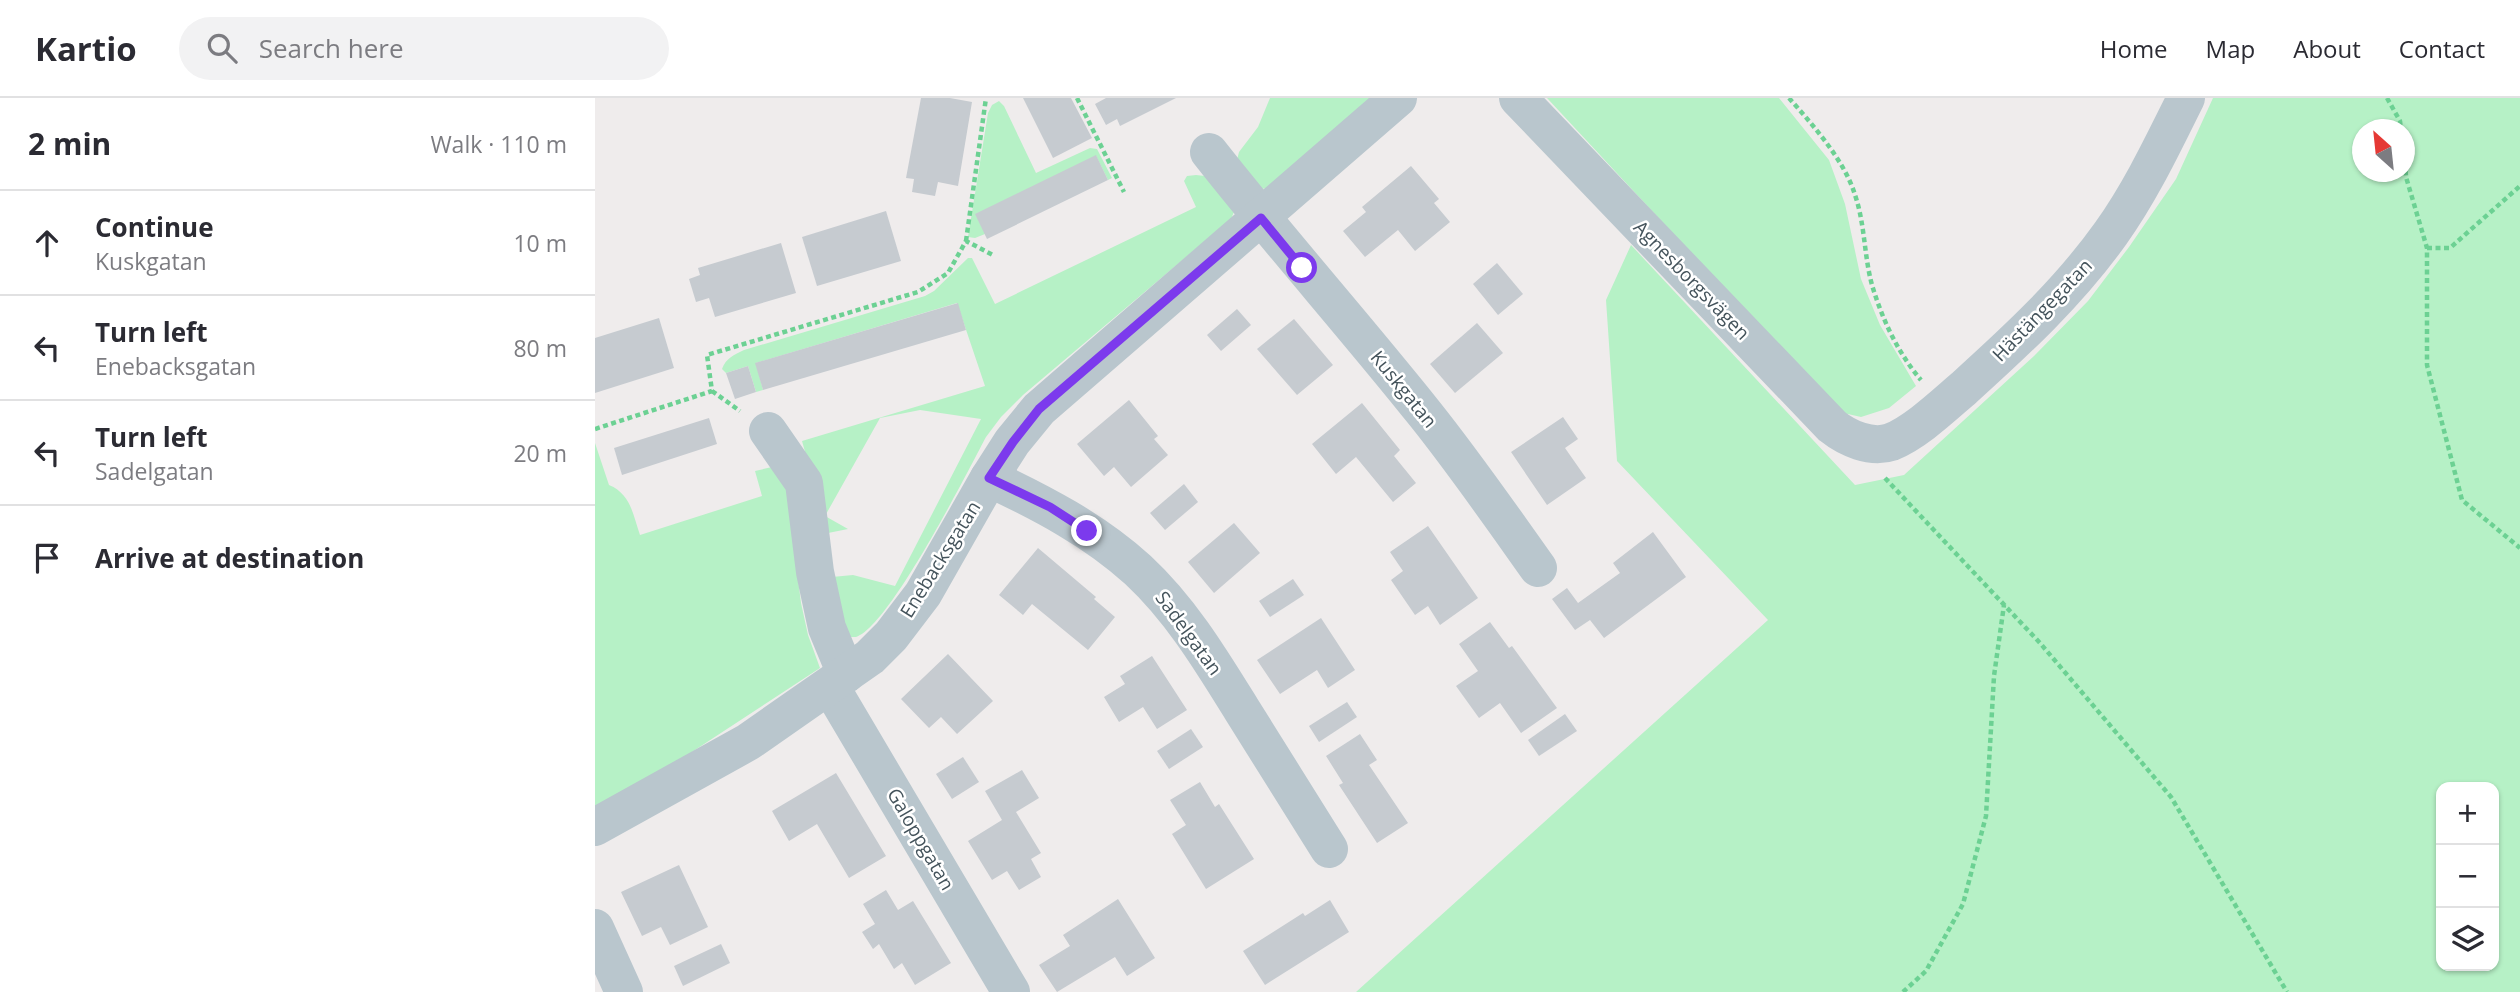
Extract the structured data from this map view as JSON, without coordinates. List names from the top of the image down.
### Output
{
  "streets": {
    "street": [
      "Agnesborgsvägen",
      "Hästängegatan",
      "Kuskgatan",
      "Enebacksgatan",
      "Sadelgatan",
      "Galoppgatan"
    ]
  },
  "crossings": [
    ["Agnesborgsvägen", "Hästängegatan"],
    ["Kuskgatan", "Enebacksgatan"],
    ["Enebacksgatan", "Sadelgatan"],
    ["Enebacksgatan", "Galoppgatan"]
  ],
  "north": "top left",
  "page": {
    "header": "Kartio",
    "search": "Search here",
    "nav": [
      "Home",
      "Map",
      "About",
      "Contact"
    ],
    "heading": ["2 min", "Walk · 110 m"],
    "list": [
      ["Continue", "Kuskgatan", "10 m"],
      ["Turn left", "Enebacksgatan", "80 m"],
      ["Turn left", "Sadelgatan", "20 m"],
      "Arrive at destination"
    ],
    "map_buttons": ["+", "−"]
  }
}
